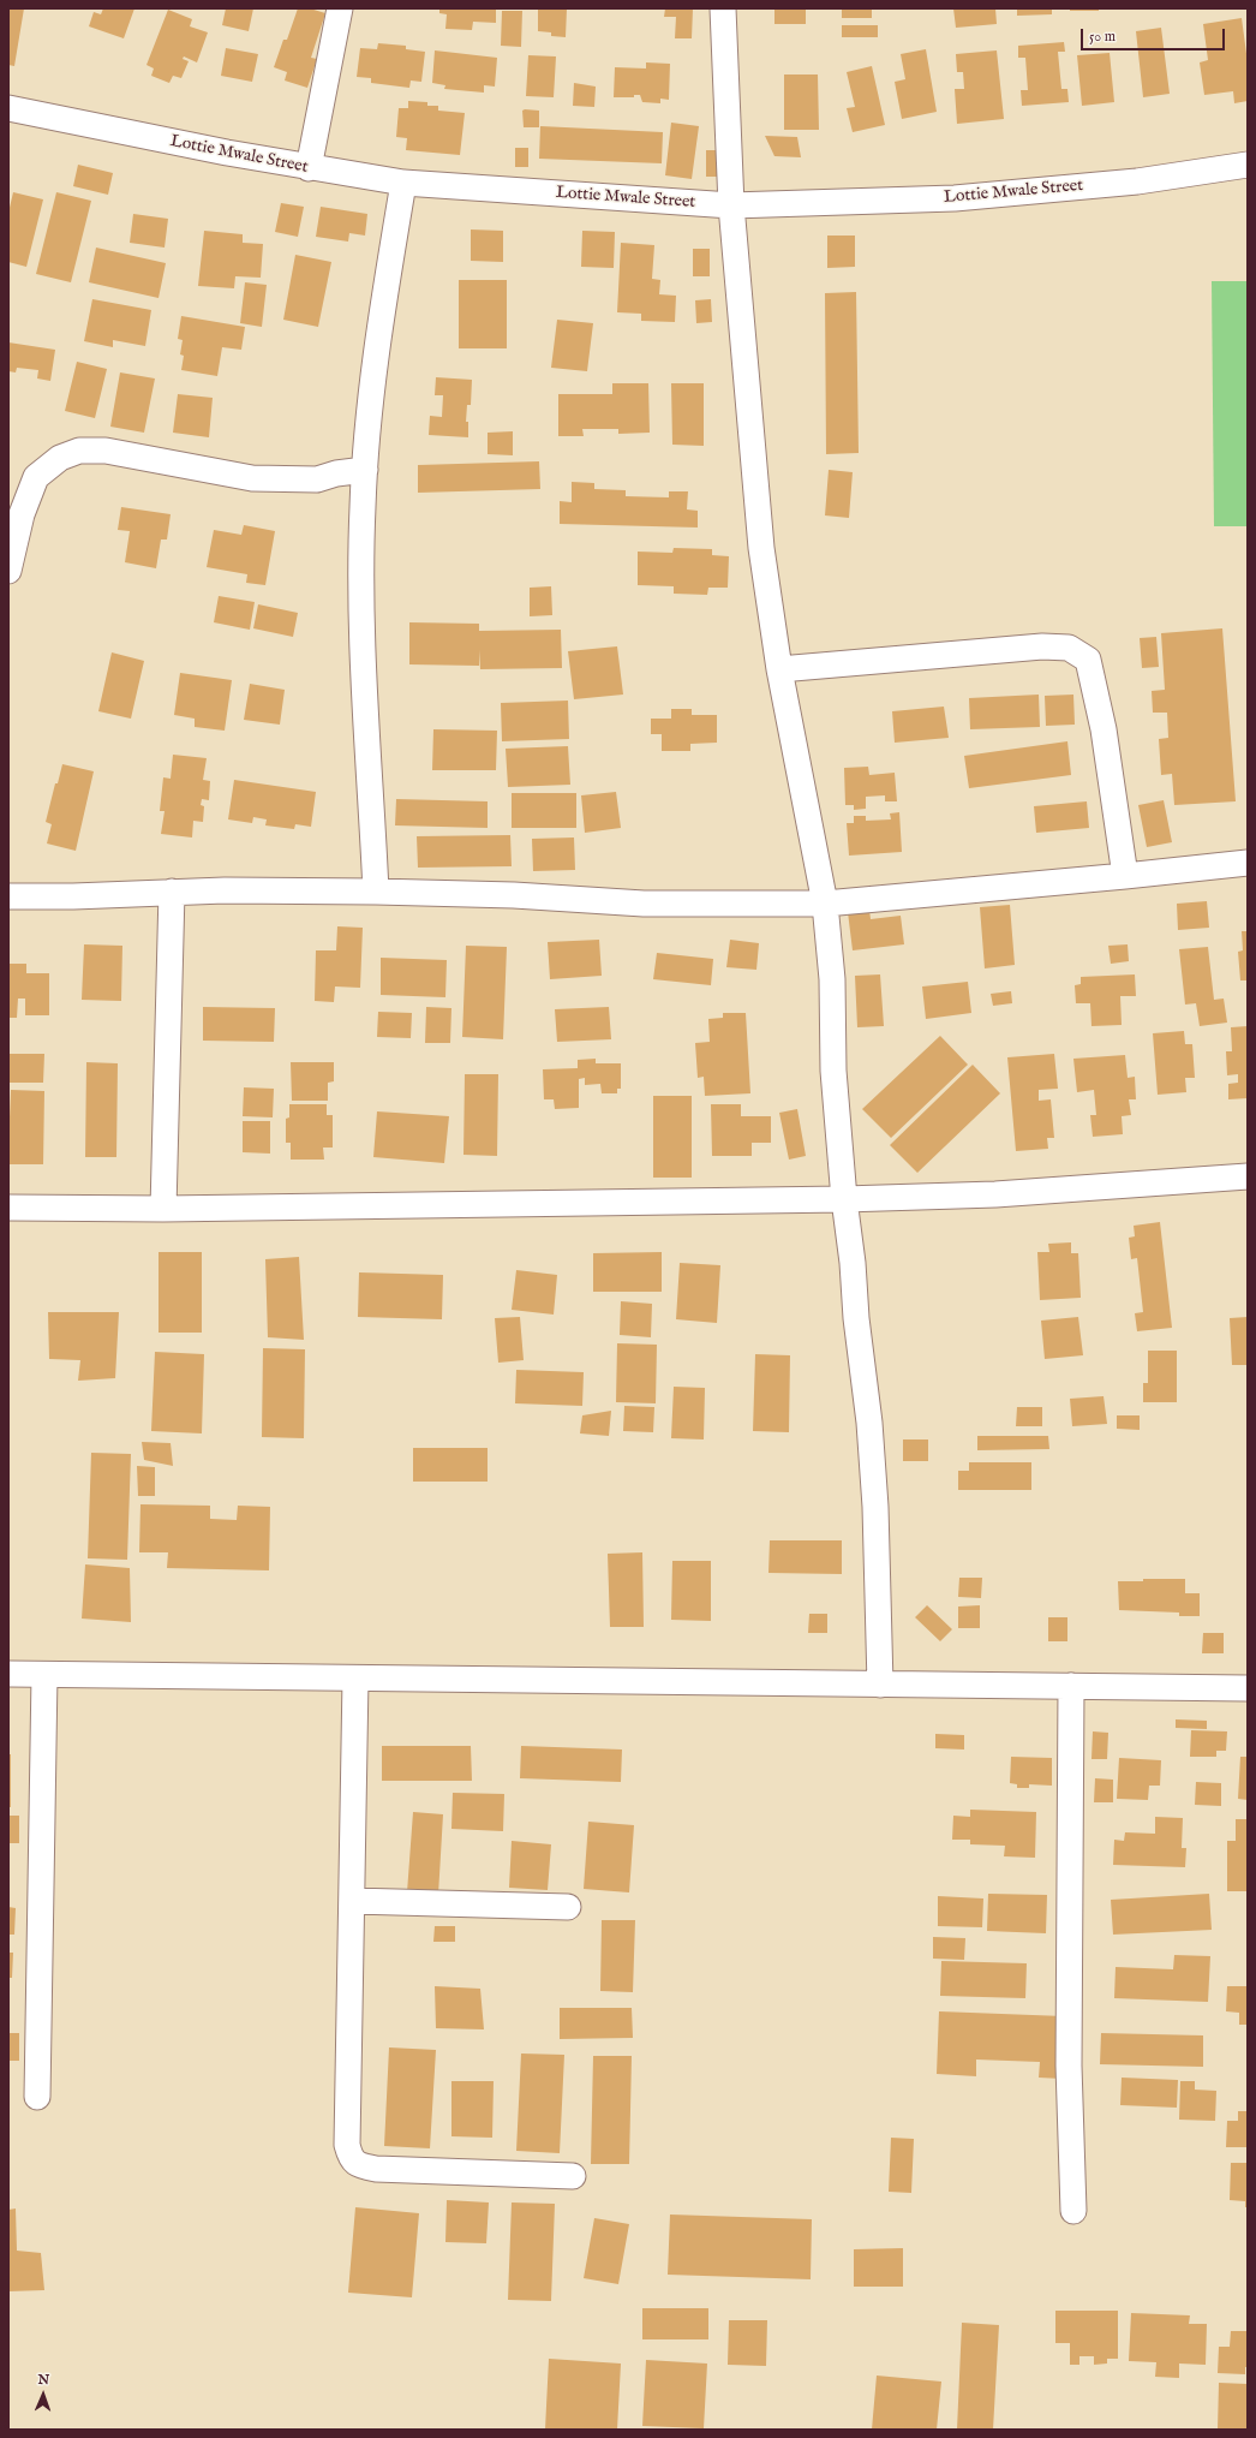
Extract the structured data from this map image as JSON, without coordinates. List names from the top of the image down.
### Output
{
  "streets": {
    "street": ["Lottie Mwale Street"]
  },
  "scale_bar": "50 m",
  "north": "top"
}
